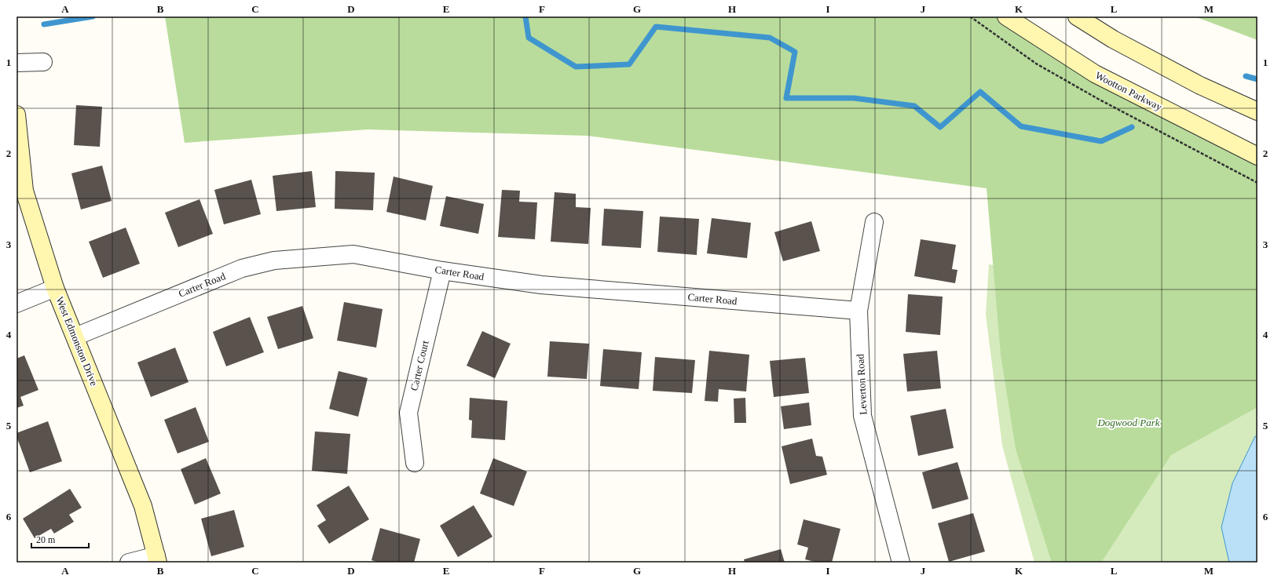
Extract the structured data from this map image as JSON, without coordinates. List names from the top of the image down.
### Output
{
  "streets": {
    "main road": ["Wootton Parkway", "West Edmonston Drive"],
    "street": ["Carter Road", "Carter Court", "Leverton Road"]
  },
  "crossings": [
    ["Carter Road", "West Edmonston Drive"],
    ["Carter Road", "Carter Court"],
    ["Carter Road", "Leverton Road"]
  ],
  "parks": ["Dogwood Park"],
  "scale_bar": "20 m",
  "grid": {
    "columns": [
      "A",
      "B",
      "C",
      "D",
      "E",
      "F",
      "G",
      "H",
      "I",
      "J",
      "K",
      "L",
      "M"
    ],
    "rows": [
      "1",
      "2",
      "3",
      "4",
      "5",
      "6"
    ]
  }
}
